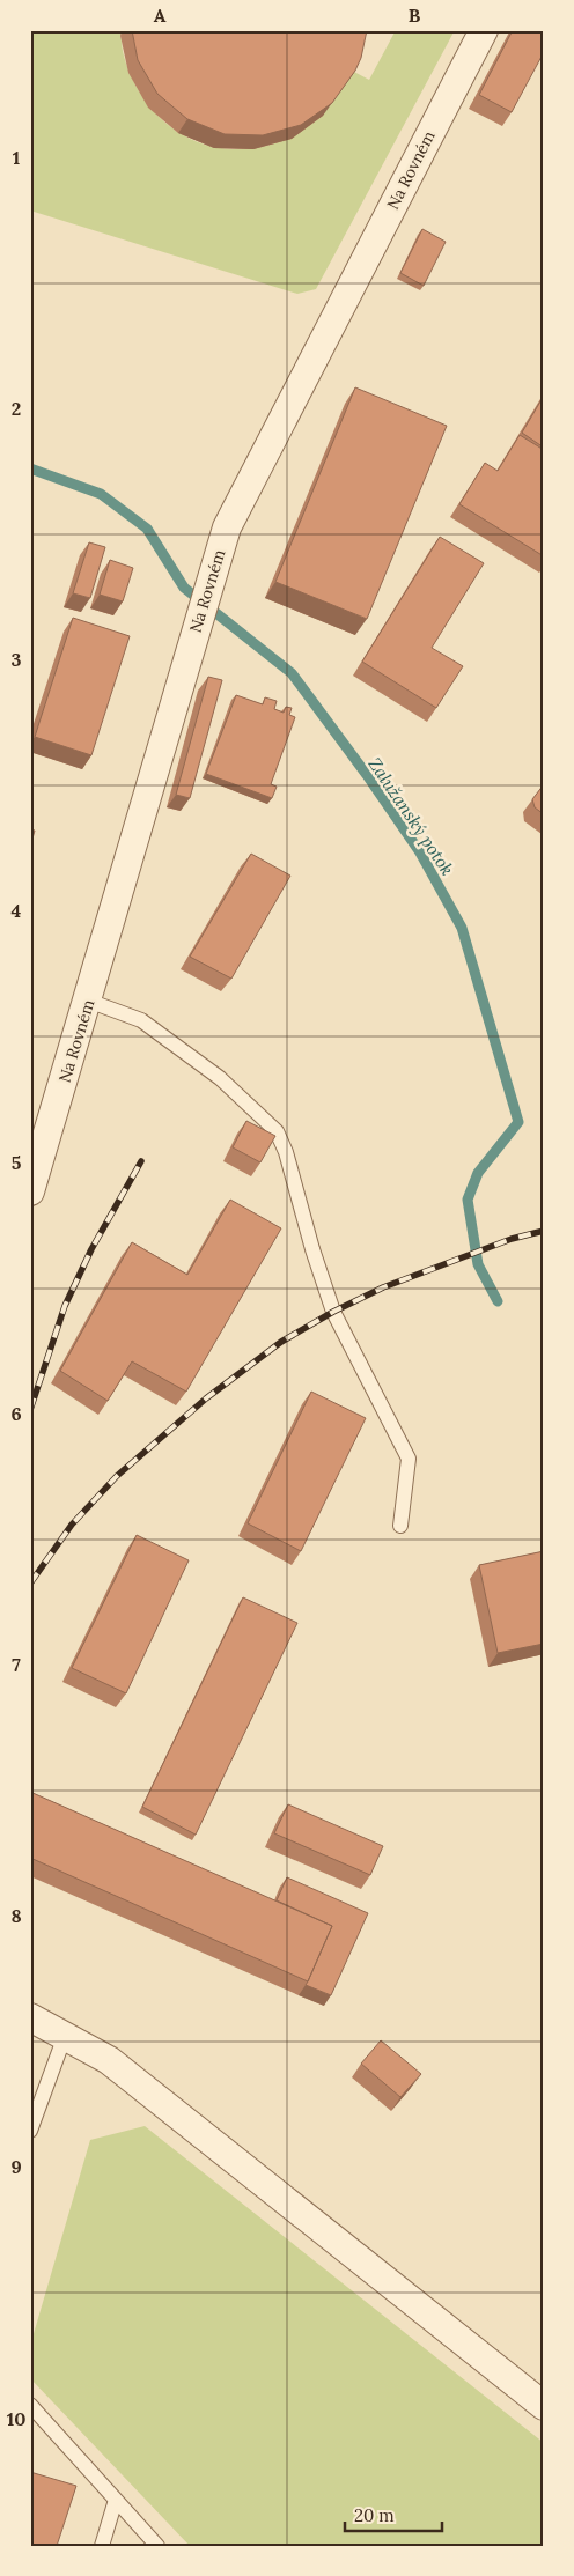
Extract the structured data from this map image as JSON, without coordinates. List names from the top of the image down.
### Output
{
  "streets": {
    "street": ["Na Rovném"]
  },
  "water": ["Zalužanský potok"],
  "scale_bar": "20 m",
  "grid": {
    "columns": ["A", "B"],
    "rows": [
      "1",
      "2",
      "3",
      "4",
      "5",
      "6",
      "7",
      "8",
      "9",
      "10"
    ]
  }
}
